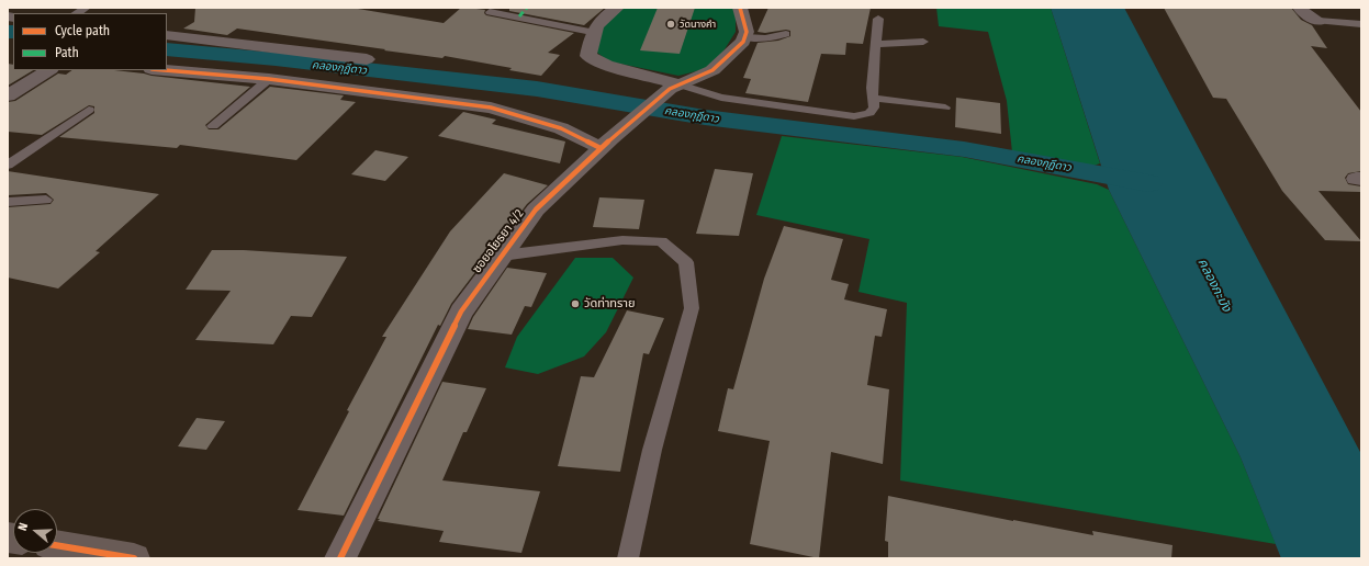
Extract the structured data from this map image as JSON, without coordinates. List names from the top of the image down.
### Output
{
  "streets": {
    "street": ["ซอยอโยธยา 4/2"]
  },
  "water": ["คลองกุฎีดาว", "คลองกะมัง"],
  "places": ["วัดนางคำ", "วัดท่าทราย"],
  "legend": ["Cycle path", "Path"],
  "north": "left"
}
